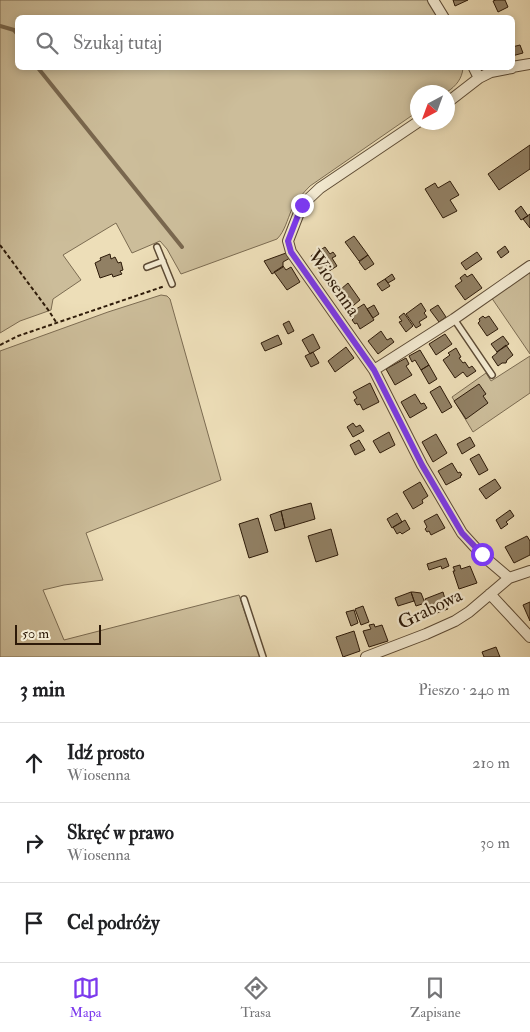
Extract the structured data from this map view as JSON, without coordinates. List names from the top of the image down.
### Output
{
  "streets": {
    "street": ["Wiosenna", "Grabowa"]
  },
  "crossings": [
    ["Wiosenna", "Grabowa"]
  ],
  "scale_bar": "50 m",
  "north": "bottom left",
  "page": {
    "search": "Szukaj tutaj",
    "scale": "50 m",
    "heading": ["3 min", "Pieszo · 240 m"],
    "list": [
      ["Idź prosto", "Wiosenna", "210 m"],
      ["Skręć w prawo", "Wiosenna", "30 m"],
      "Cel podróży"
    ],
    "nav": ["Mapa", "Trasa", "Zapisane"]
  }
}
